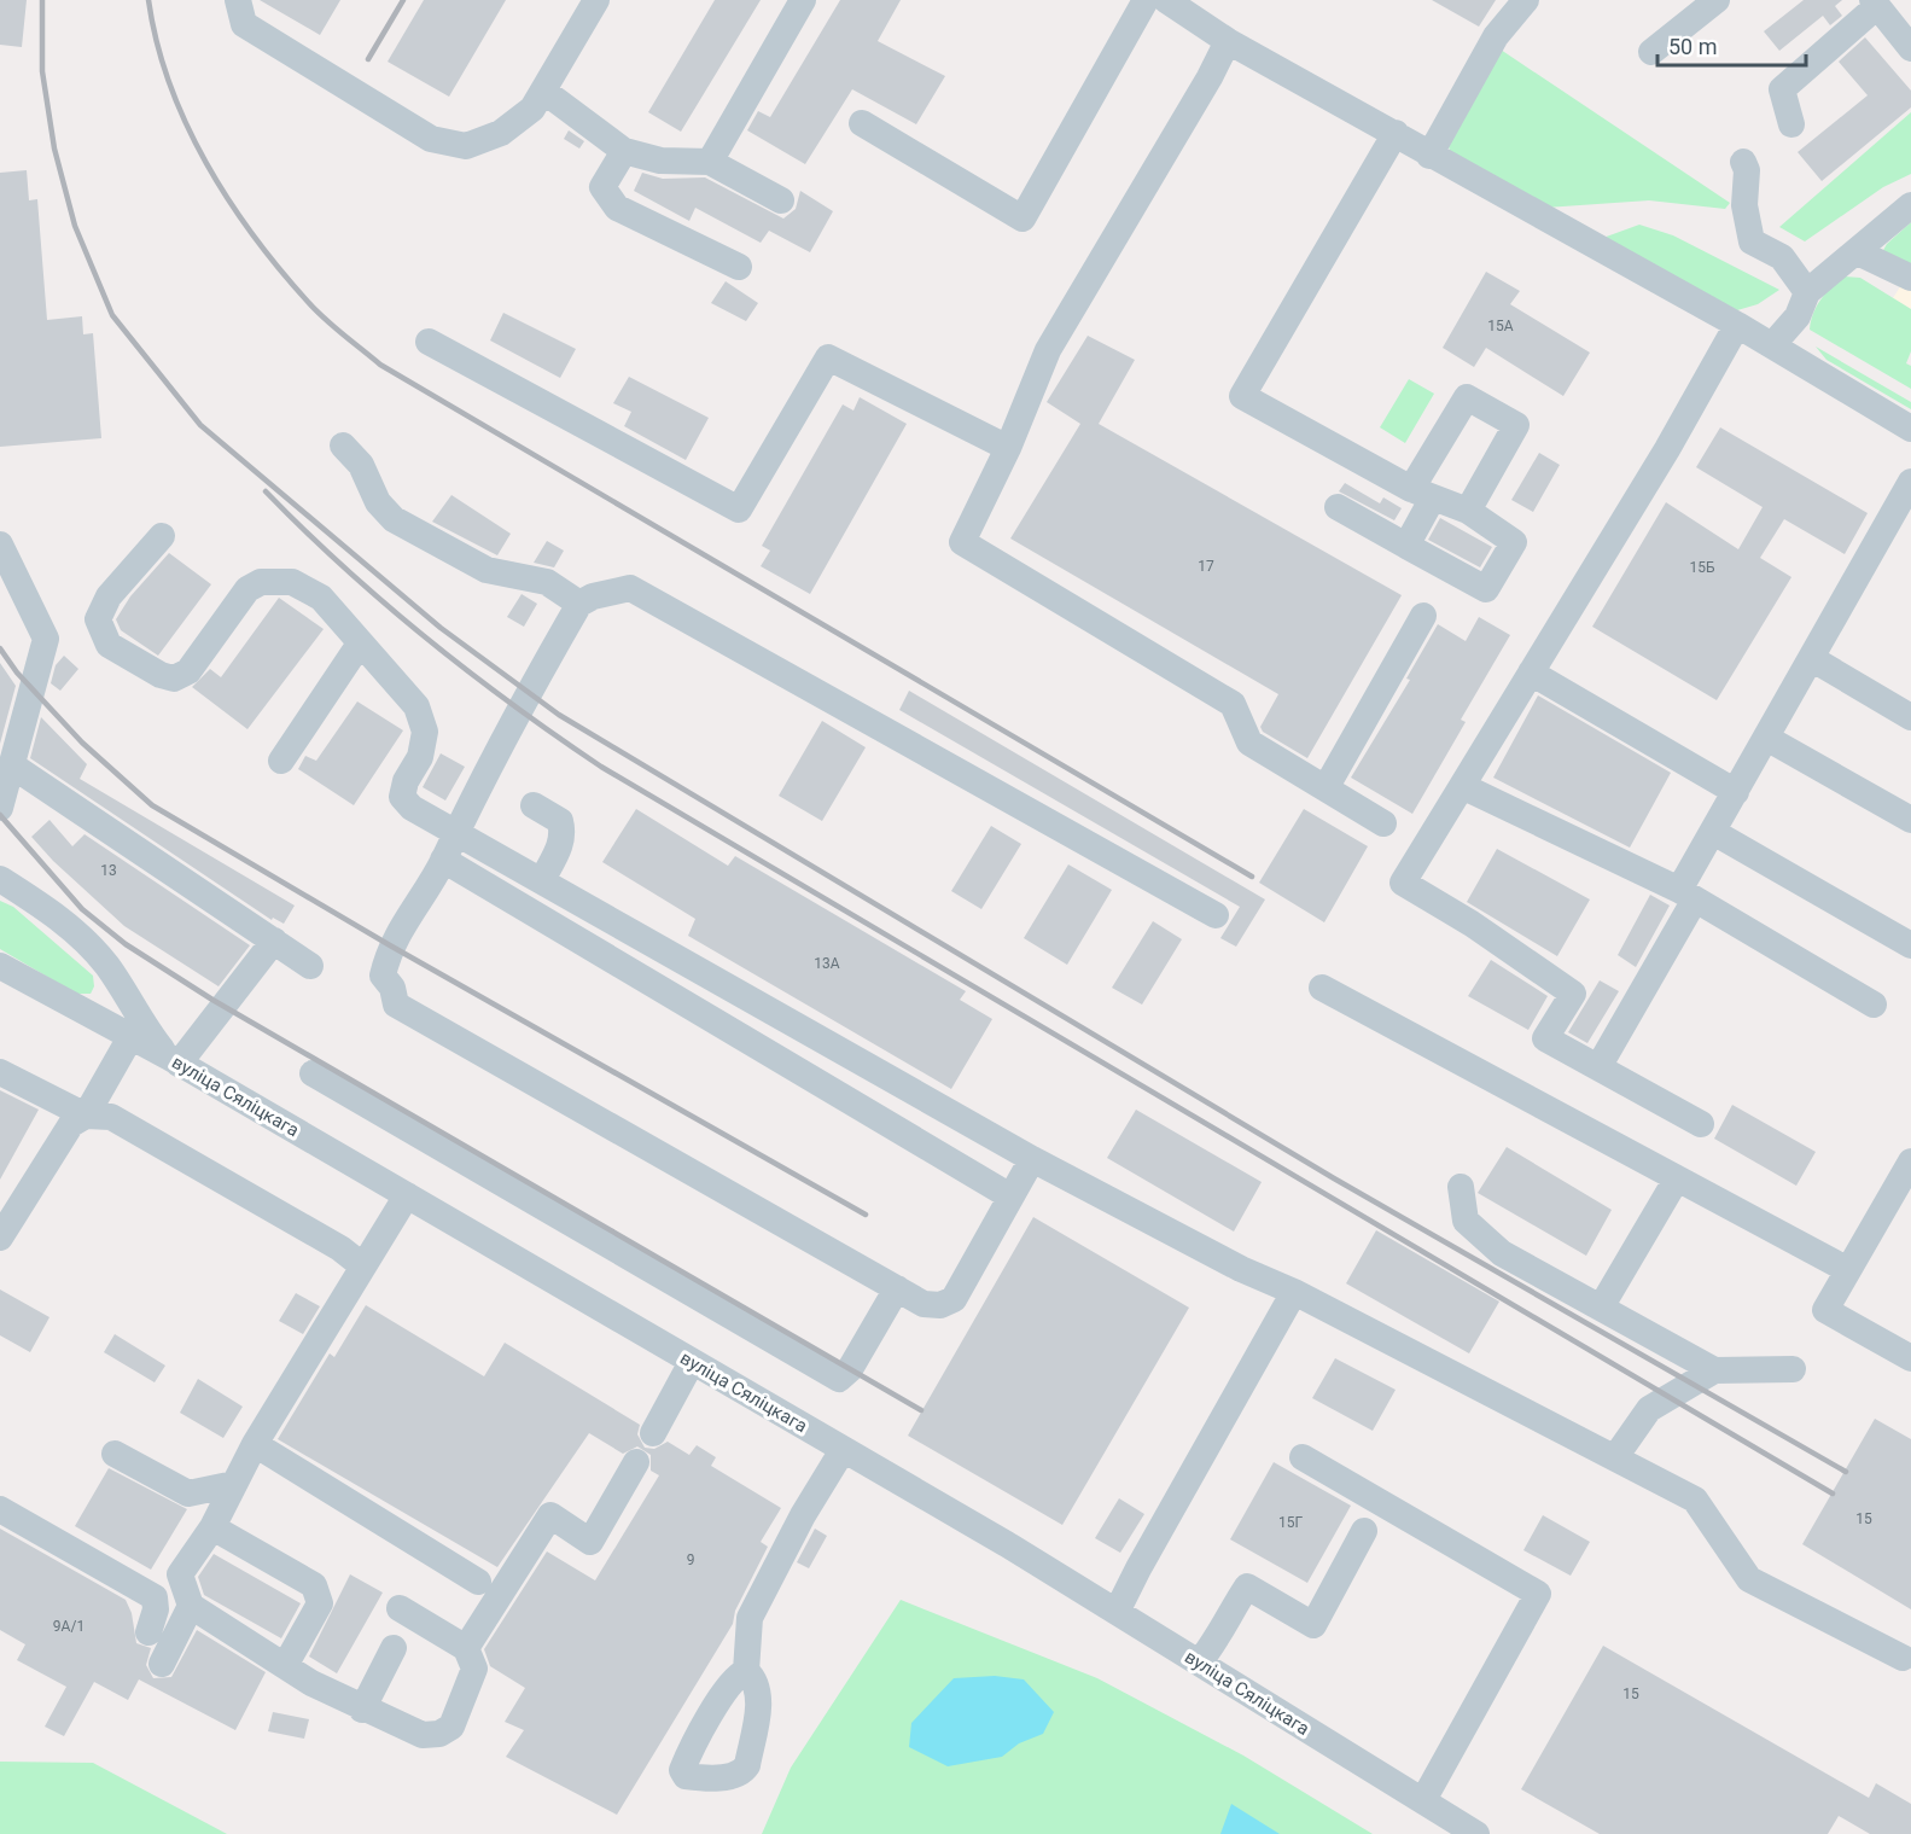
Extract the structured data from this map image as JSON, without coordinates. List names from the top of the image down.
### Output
{
  "streets": {
    "street": ["вуліца Сяліцкага"]
  },
  "house_numbers": [
    "15А",
    "17",
    "15Б",
    "13",
    "13А",
    "15",
    "15Г",
    "9",
    "9А/1",
    "15"
  ],
  "scale_bar": "50 m"
}
